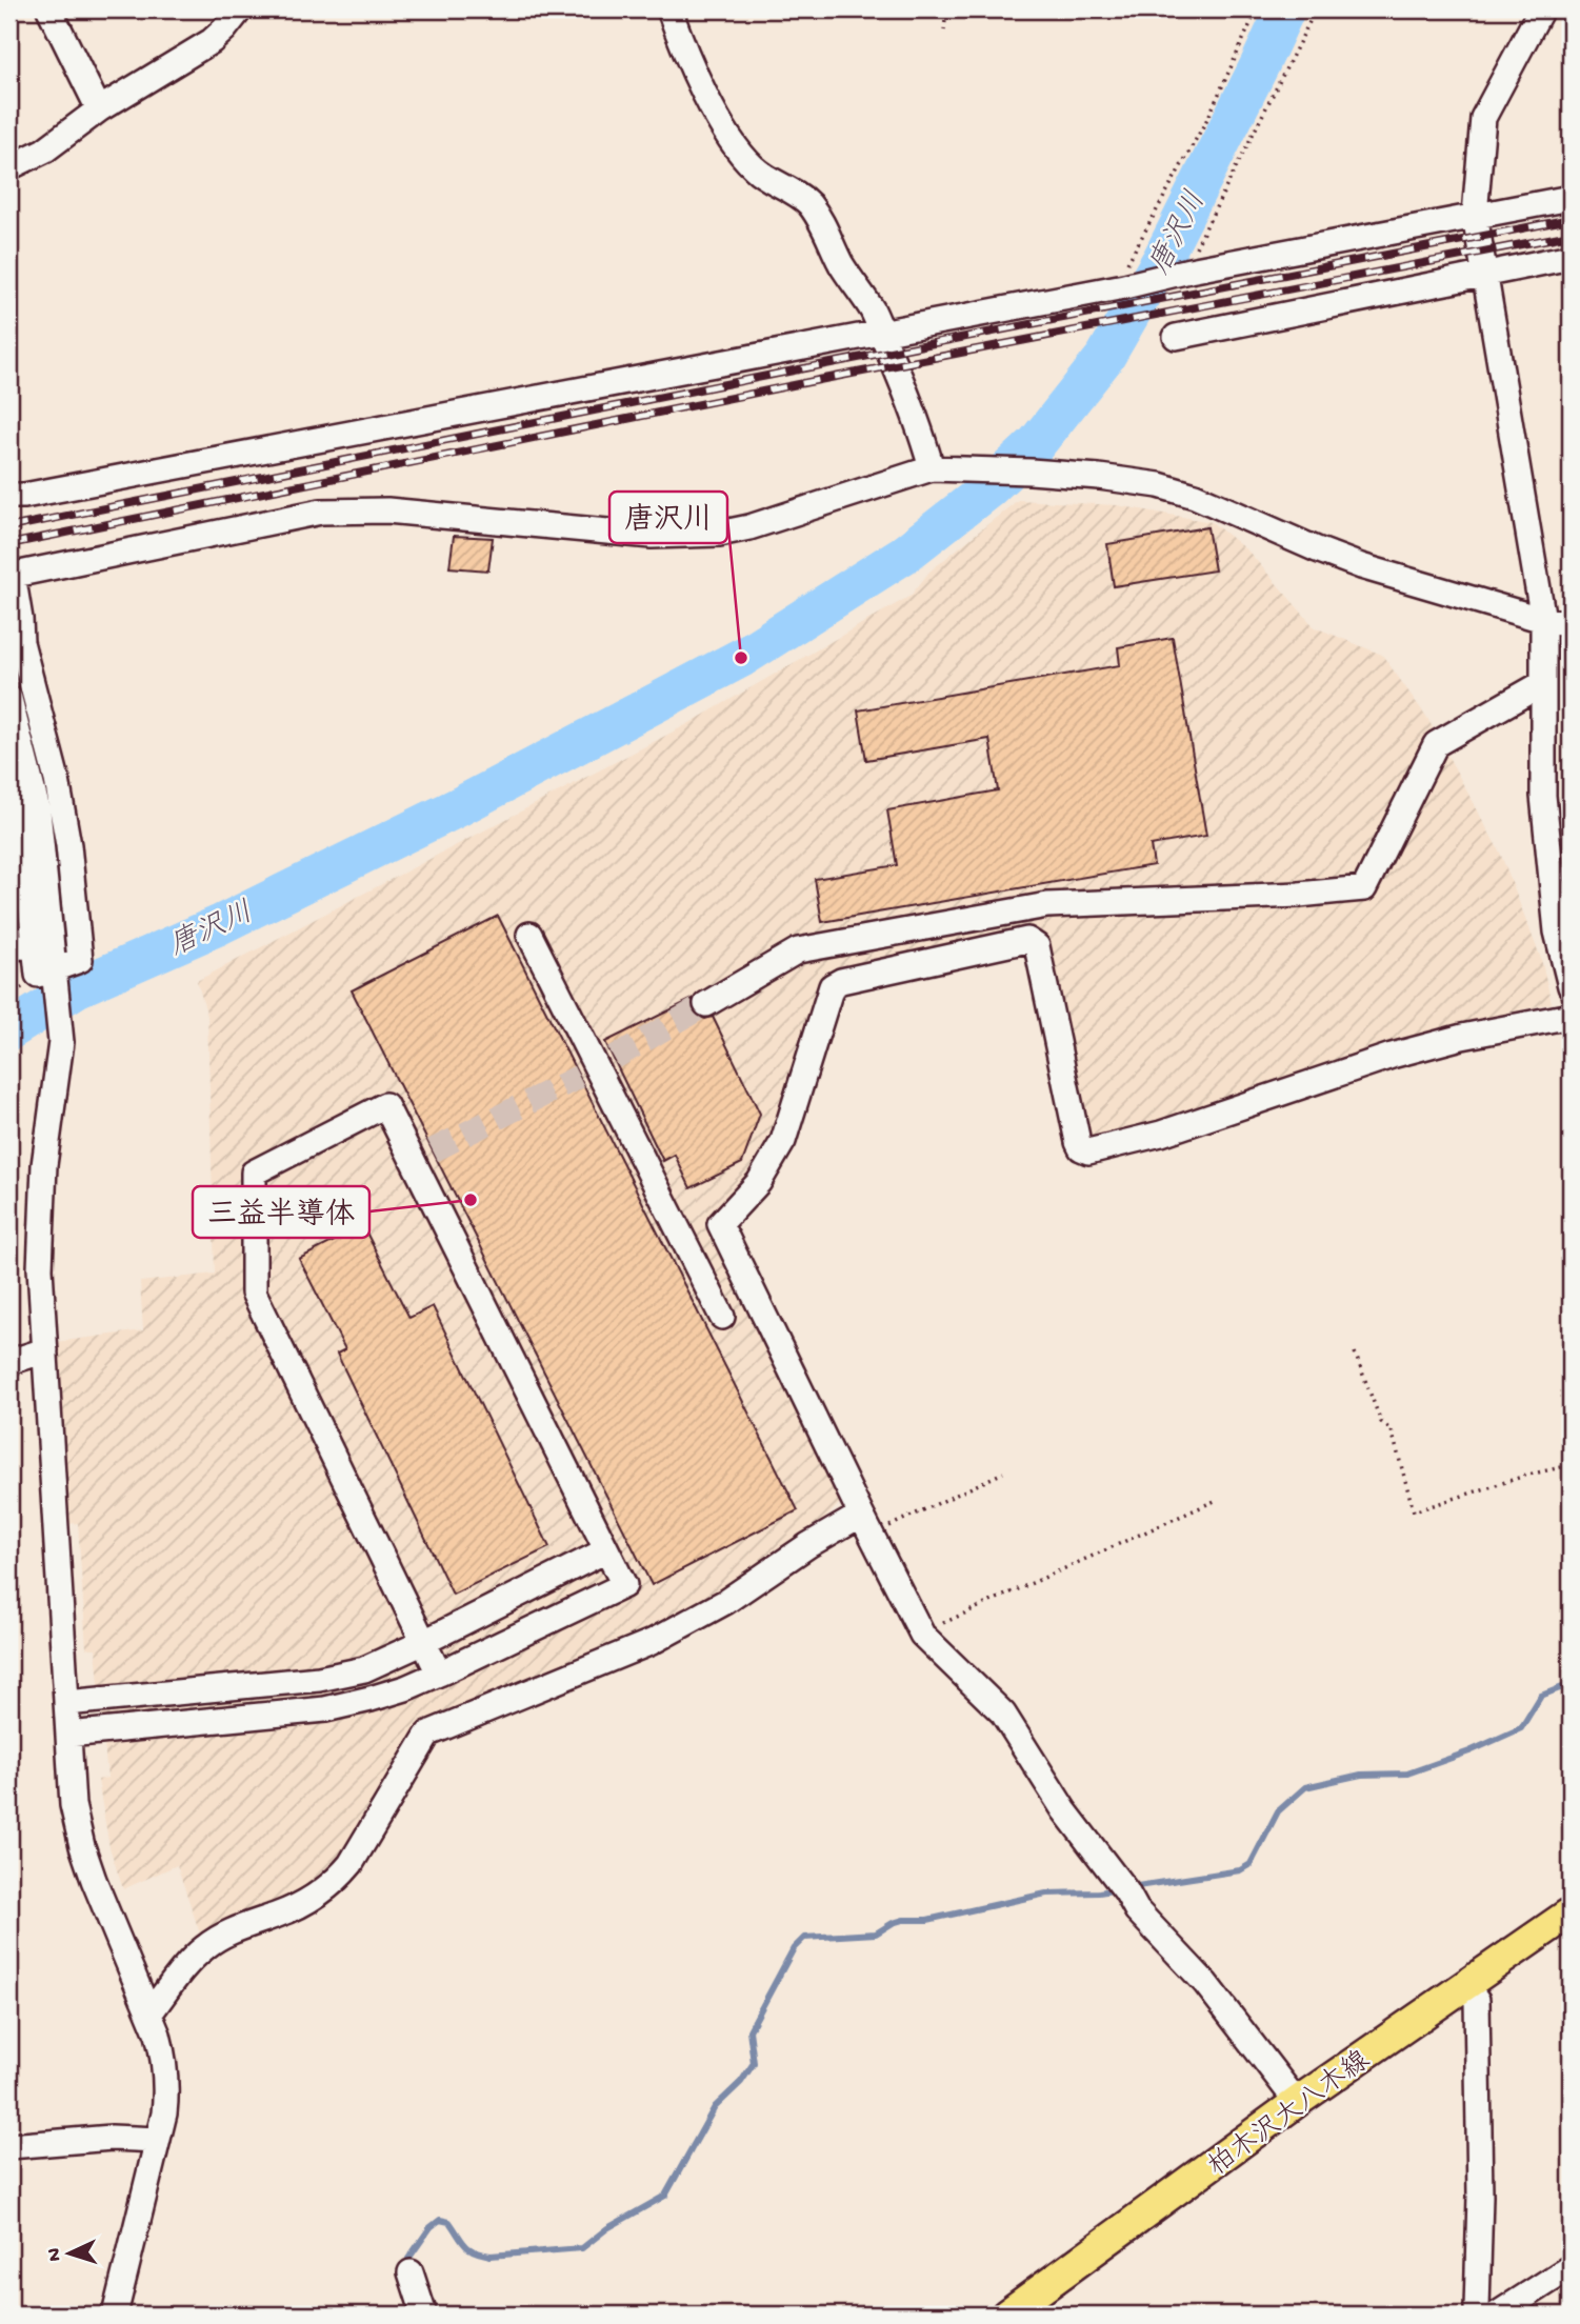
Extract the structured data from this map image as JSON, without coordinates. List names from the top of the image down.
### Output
{
  "streets": {
    "main road": ["柏木沢大八木線"]
  },
  "water": ["唐沢川"],
  "places": ["唐沢川", "三益半導体"],
  "north": "left"
}
